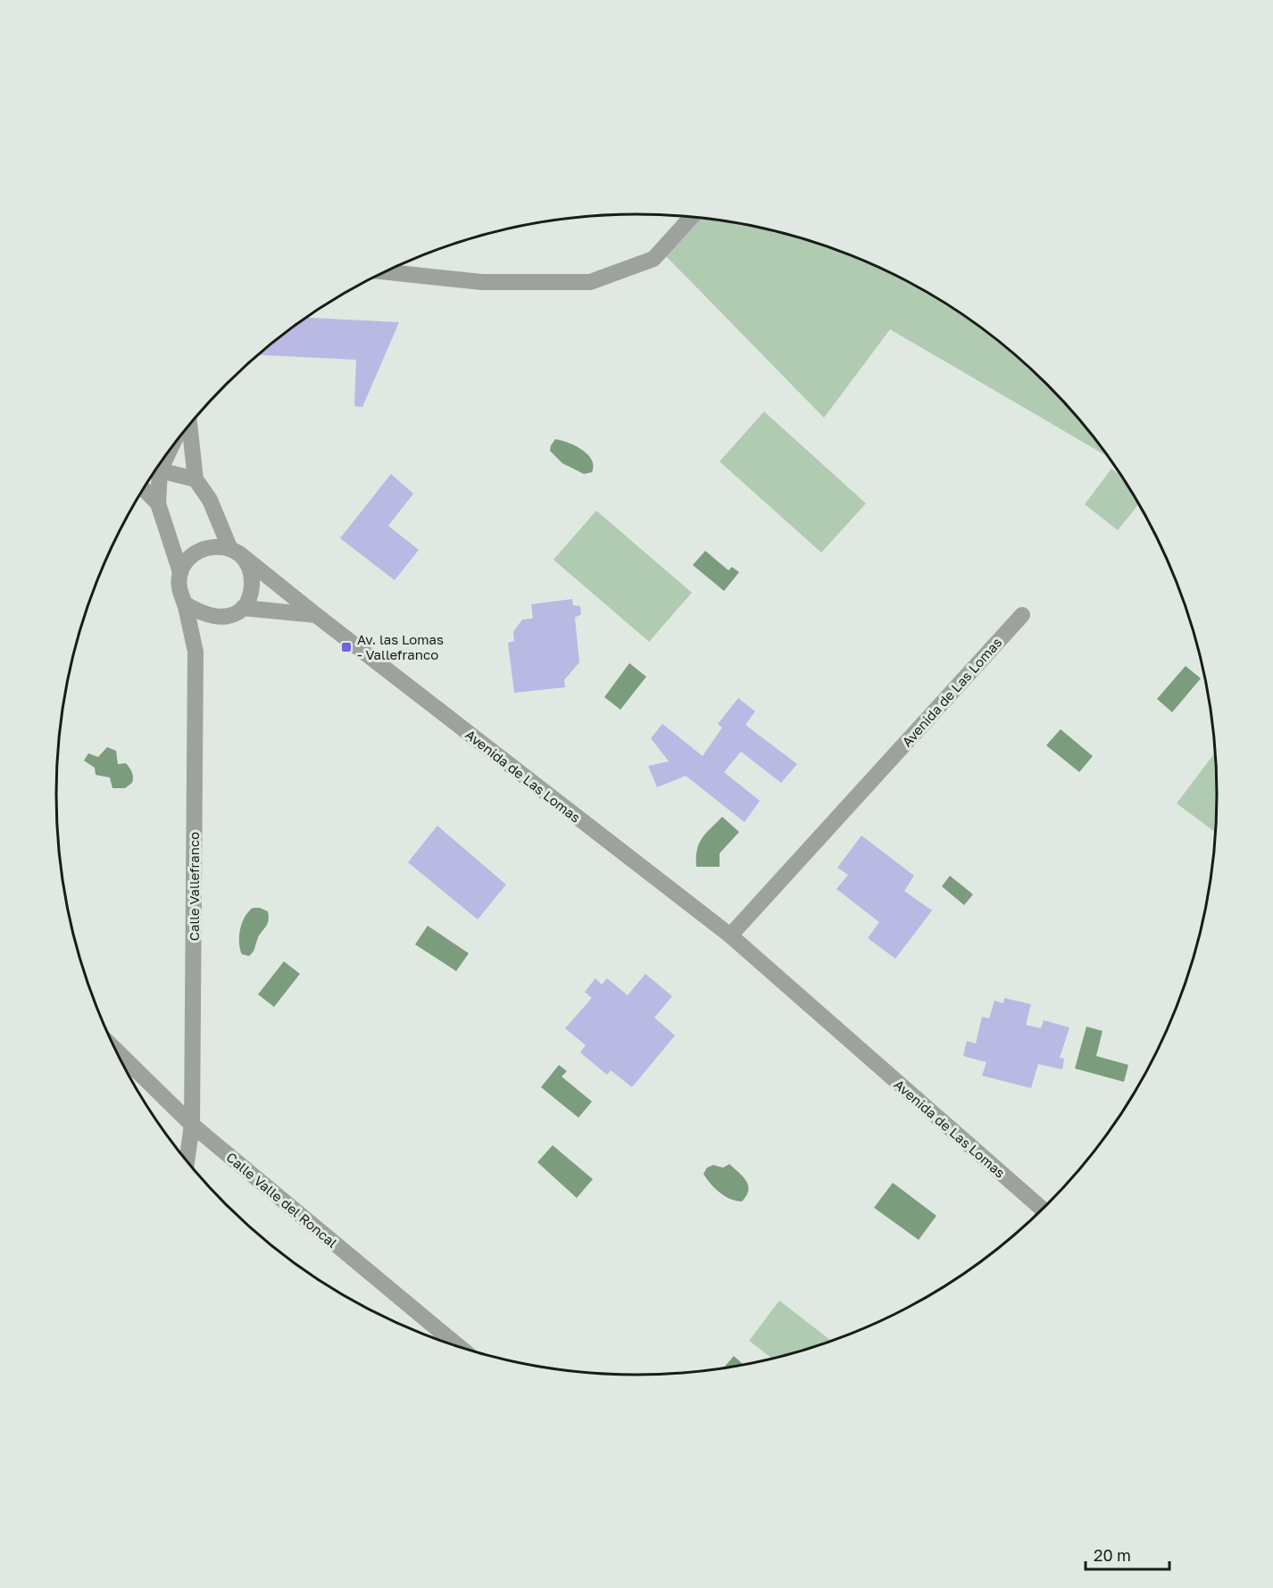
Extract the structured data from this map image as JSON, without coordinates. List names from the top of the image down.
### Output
{
  "streets": {
    "street": ["Avenida de Las Lomas", "Calle Vallefranco", "Calle Valle del Roncal"]
  },
  "crossings": [
    ["Avenida de Las Lomas", "Calle Vallefranco"],
    ["Calle Vallefranco", "Calle Valle del Roncal"]
  ],
  "places": {
    "transit": ["Av. las Lomas - Vallefranco"]
  },
  "scale_bar": "20 m"
}
